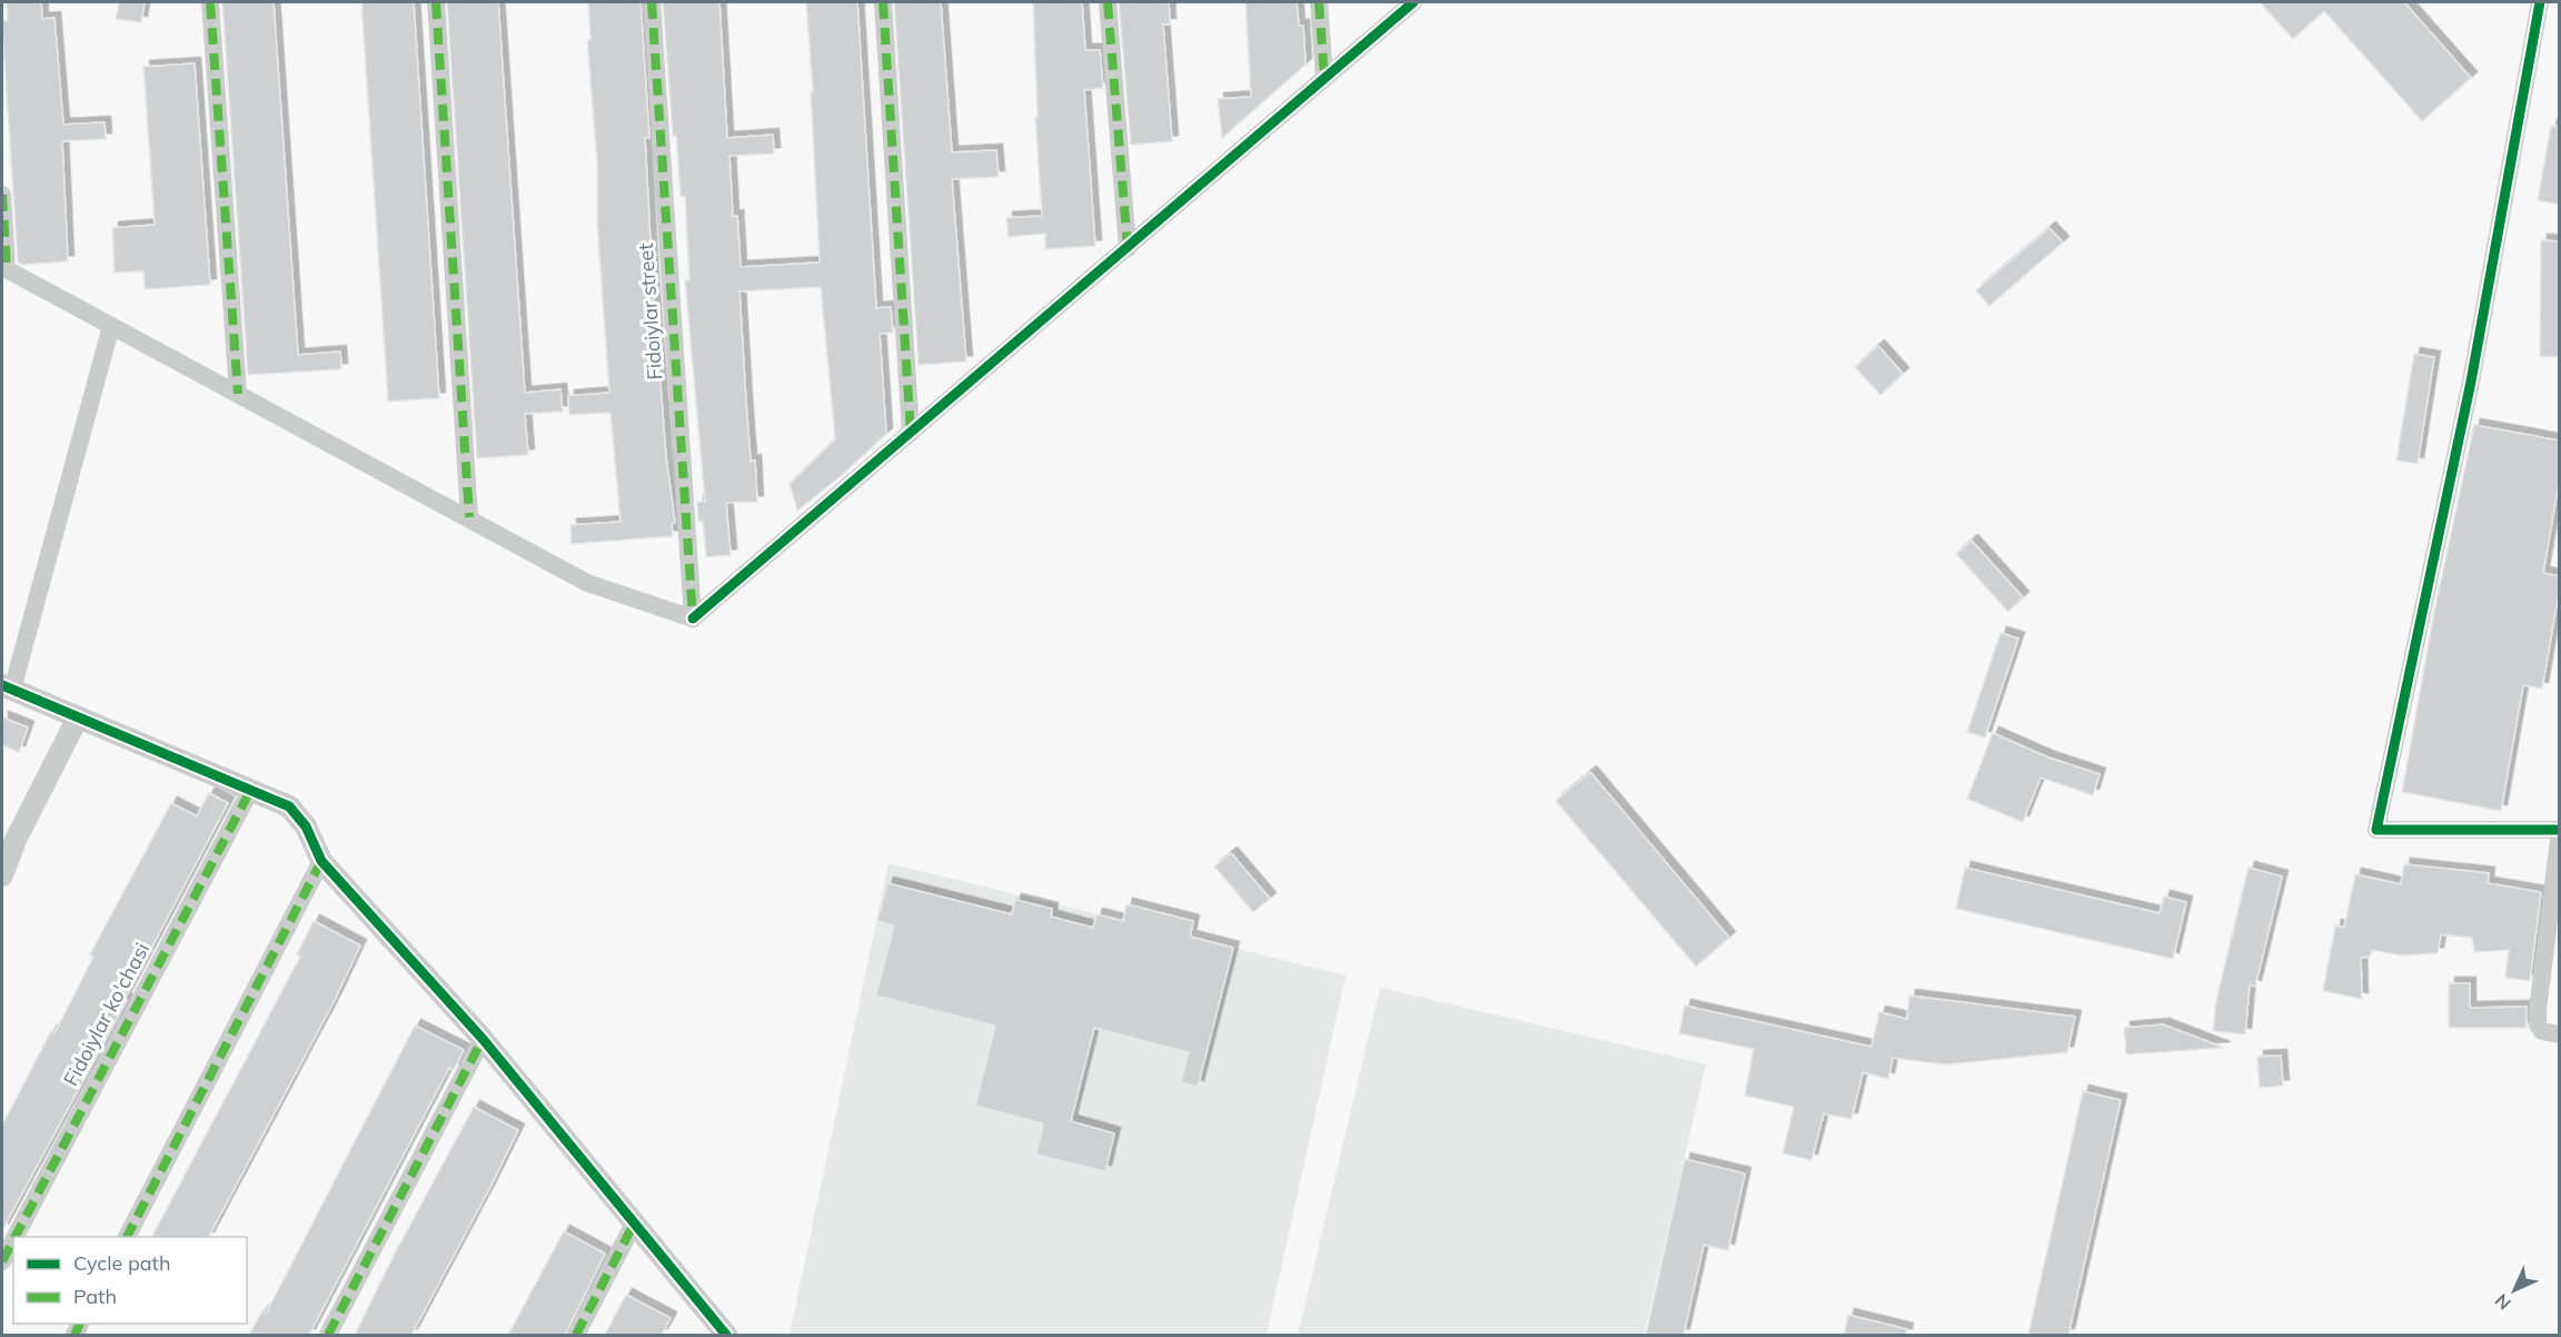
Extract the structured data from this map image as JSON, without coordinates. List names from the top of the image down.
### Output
{
  "streets": {
    "street": ["Fidoiylar street", "Fidoiylar ko'chasi"]
  },
  "legend": ["Cycle path", "Path"],
  "north": "bottom left"
}
